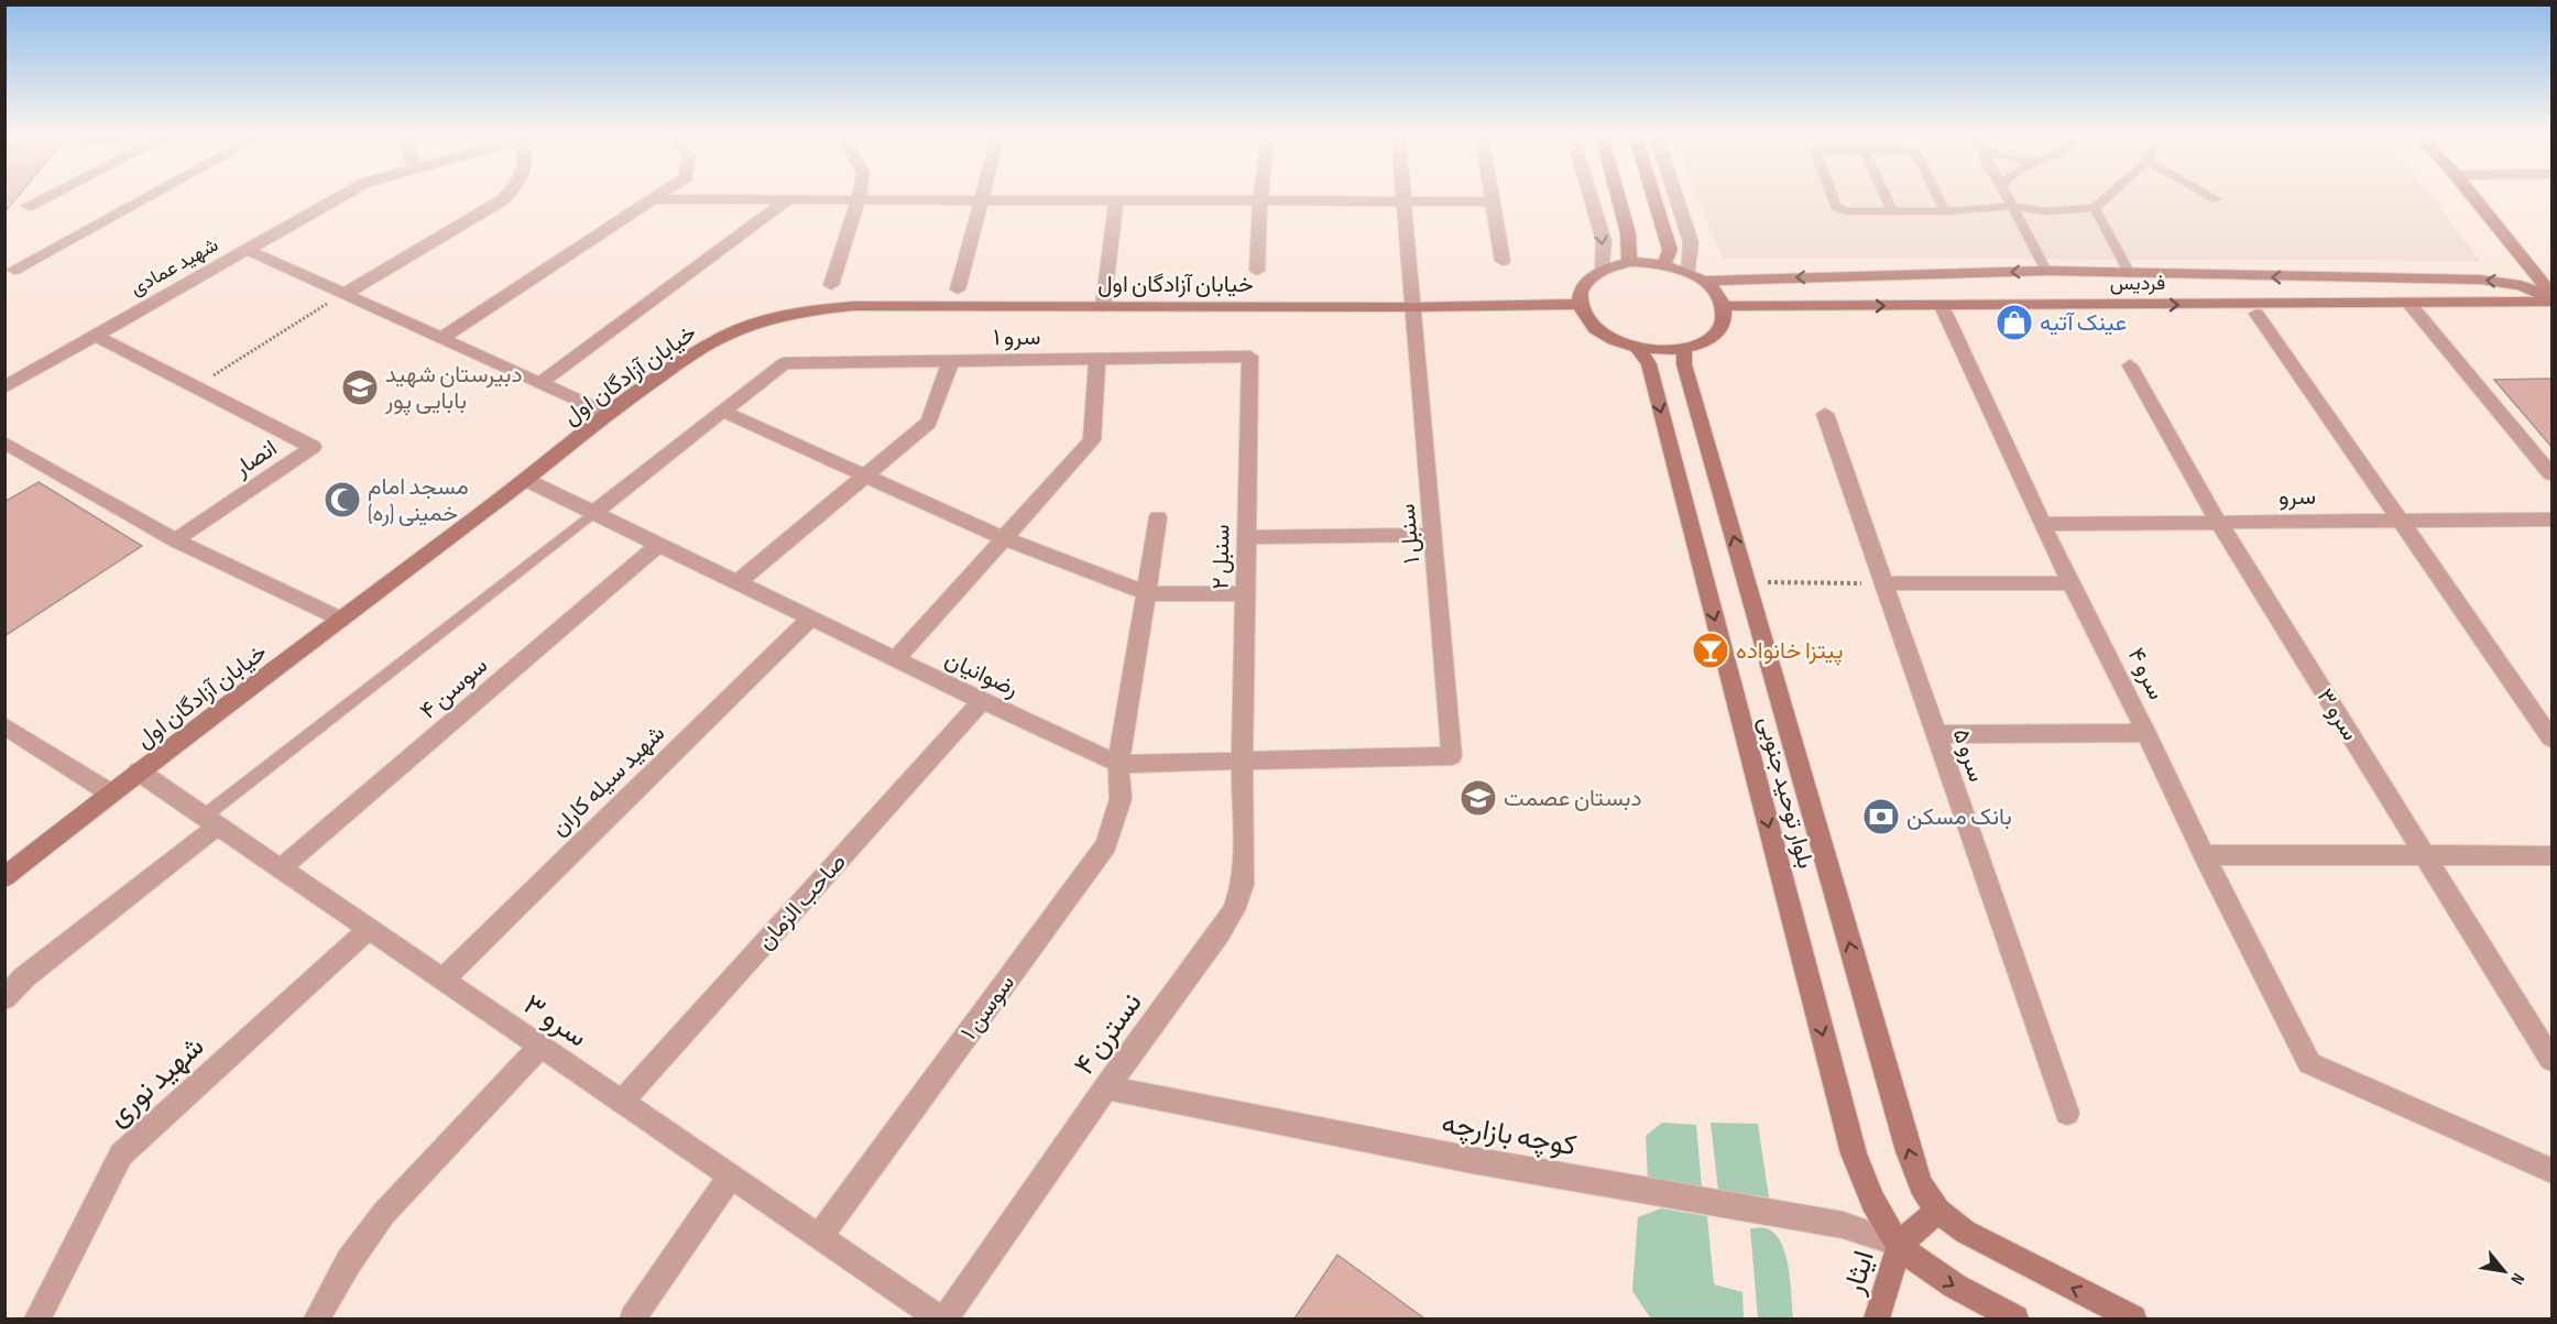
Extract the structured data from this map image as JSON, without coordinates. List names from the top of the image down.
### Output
{
  "streets": {
    "main road": [
      "فردیس",
      "خیابان آزادگان اول",
      "بلوار توحید جنوبی",
      "ایثار"
    ],
    "street": [
      "شهید عمادی",
      "سرو ۱",
      "انصار",
      "سرو",
      "سنبل ۱",
      "سنبل ۲",
      "رضوانیان",
      "سرو ۴",
      "سوسن ۴",
      "سرو ۳",
      "سرو ۵",
      "شهید سیله کاران",
      "صاحب الزمان",
      "سوسن ۱",
      "نسترن ۴",
      "شهید نوری",
      "کوچه بازارچه"
    ]
  },
  "crossings": [
    ["شهید عمادی", "انصار"],
    ["فردیس", "خیابان آزادگان اول"],
    ["فردیس", "سرو ۴"],
    ["فردیس", "بلوار توحید جنوبی"],
    ["خیابان آزادگان اول", "سنبل ۱"],
    ["خیابان آزادگان اول", "رضوانیان"],
    ["خیابان آزادگان اول", "سرو ۳"],
    ["خیابان آزادگان اول", "بلوار توحید جنوبی"],
    ["سرو ۱", "سنبل ۲"],
    ["سرو", "سرو ۴"],
    ["سرو", "سرو ۳"],
    ["سنبل ۱", "رضوانیان"],
    ["سنبل ۲", "رضوانیان"],
    ["سنبل ۲", "نسترن ۴"],
    ["رضوانیان", "سوسن ۴"],
    ["رضوانیان", "شهید سیله کاران"],
    ["رضوانیان", "صاحب الزمان"],
    ["رضوانیان", "سوسن ۱"],
    ["رضوانیان", "نسترن ۴"],
    ["سوسن ۴", "سرو ۳"],
    ["سرو ۳", "شهید سیله کاران"],
    ["سرو ۳", "صاحب الزمان"],
    ["سرو ۳", "سوسن ۱"],
    ["سرو ۳", "شهید نوری"],
    ["بلوار توحید جنوبی", "کوچه بازارچه"],
    ["بلوار توحید جنوبی", "ایثار"],
    ["نسترن ۴", "کوچه بازارچه"],
    ["کوچه بازارچه", "ایثار"]
  ],
  "places": {
    "shop": ["عینک آتیه"],
    "school or university": ["دبیرستان شهید بابایی پور", "دبستان عصمت"],
    "mosque": ["مسجد امام خمینی (ره)"],
    "bar": ["پیتزا خانواده"],
    "bank": ["بانک مسکن"]
  },
  "north": "bottom right"
}
